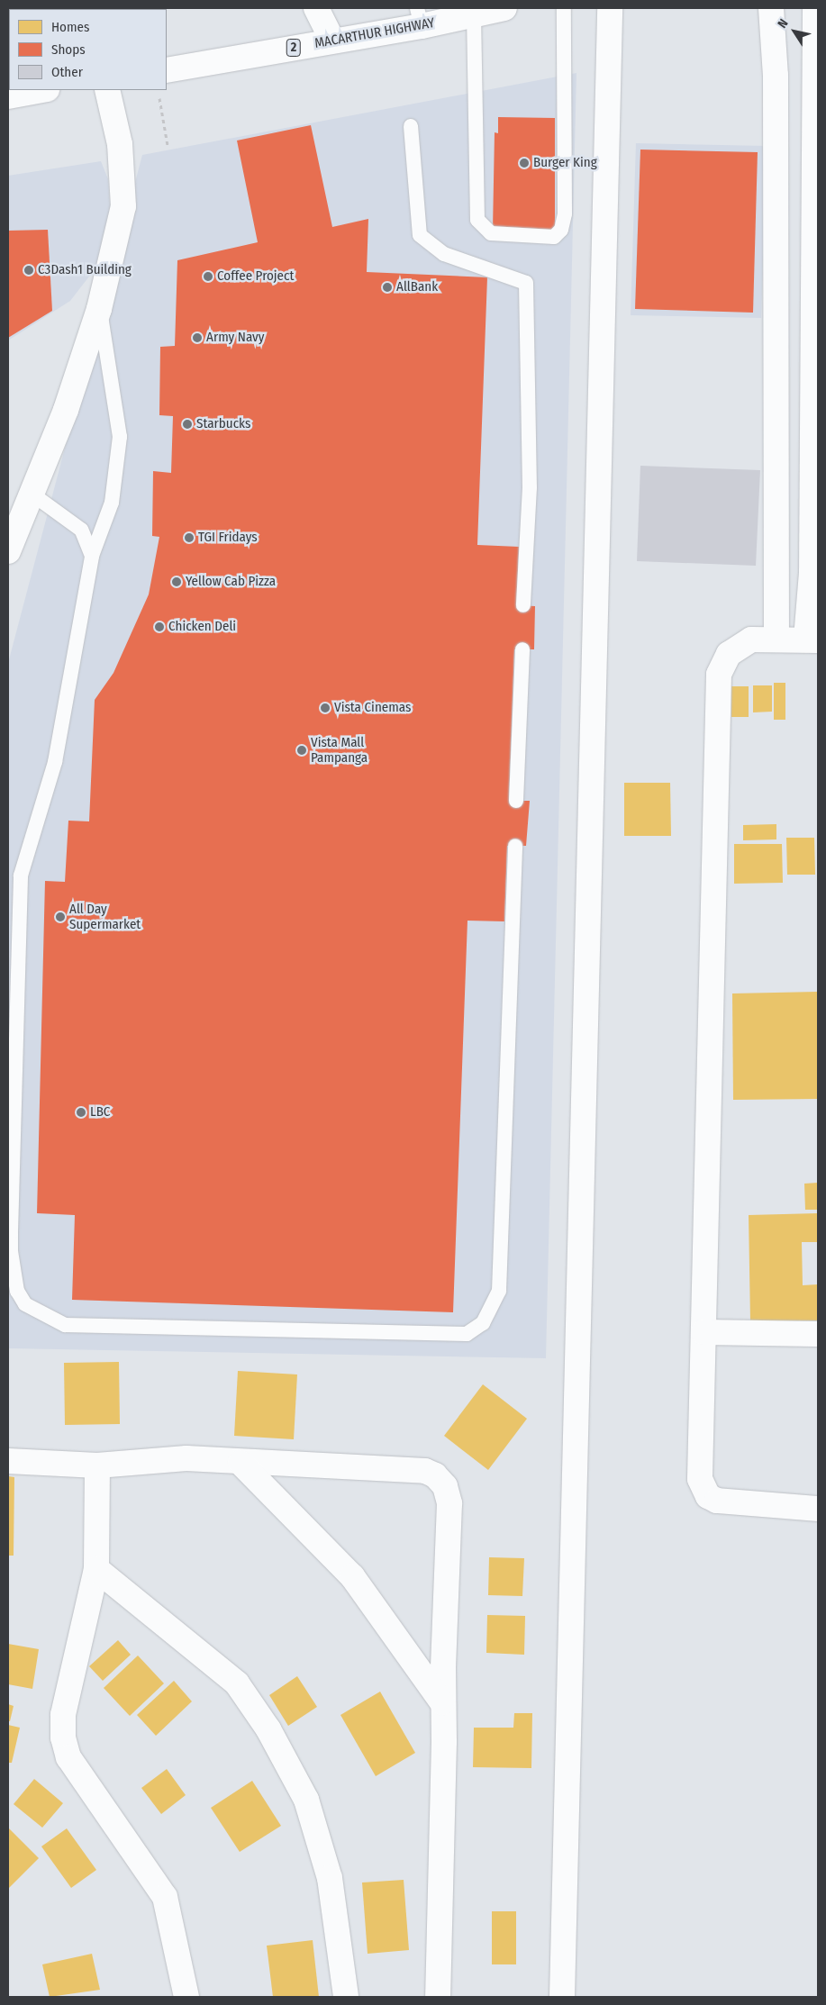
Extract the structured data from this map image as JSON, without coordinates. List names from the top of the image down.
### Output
{
  "streets": {
    "main road": ["MACARTHUR HIGHWAY", "2"]
  },
  "places": [
    "Burger King",
    "C3Dash1 Building",
    "Coffee Project",
    "AllBank",
    "Army Navy",
    "Starbucks",
    "TGI Fridays",
    "Yellow Cab Pizza",
    "Chicken Deli",
    "Vista Cinemas",
    "Vista Mall Pampanga",
    "All Day Supermarket",
    "LBC"
  ],
  "legend": ["Homes", "Shops", "Other"],
  "north": "top left"
}
